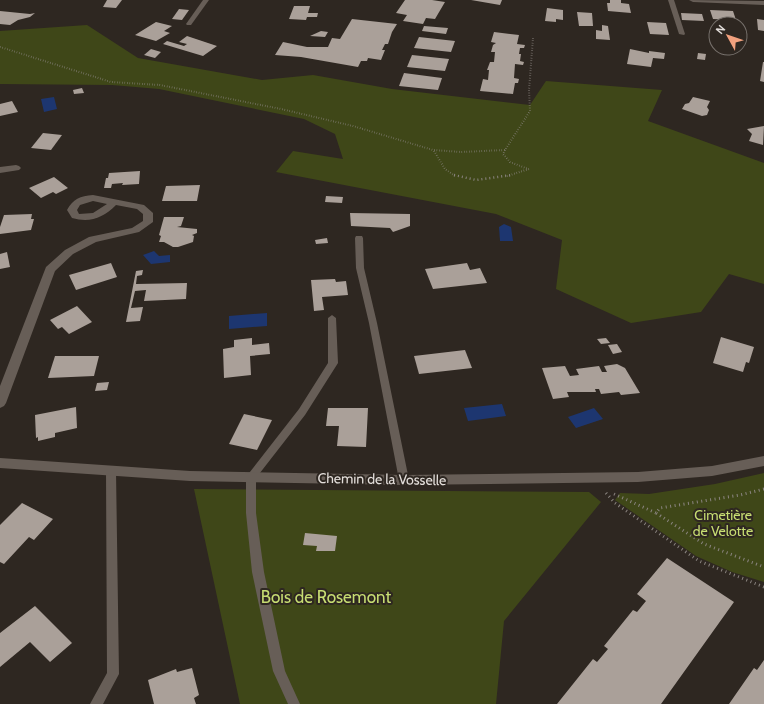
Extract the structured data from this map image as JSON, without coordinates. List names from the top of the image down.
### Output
{
  "streets": {
    "street": ["Chemin de la Vosselle"]
  },
  "parks": ["Cimetière de Velotte", "Bois de Rosemont"],
  "north": "top left"
}
